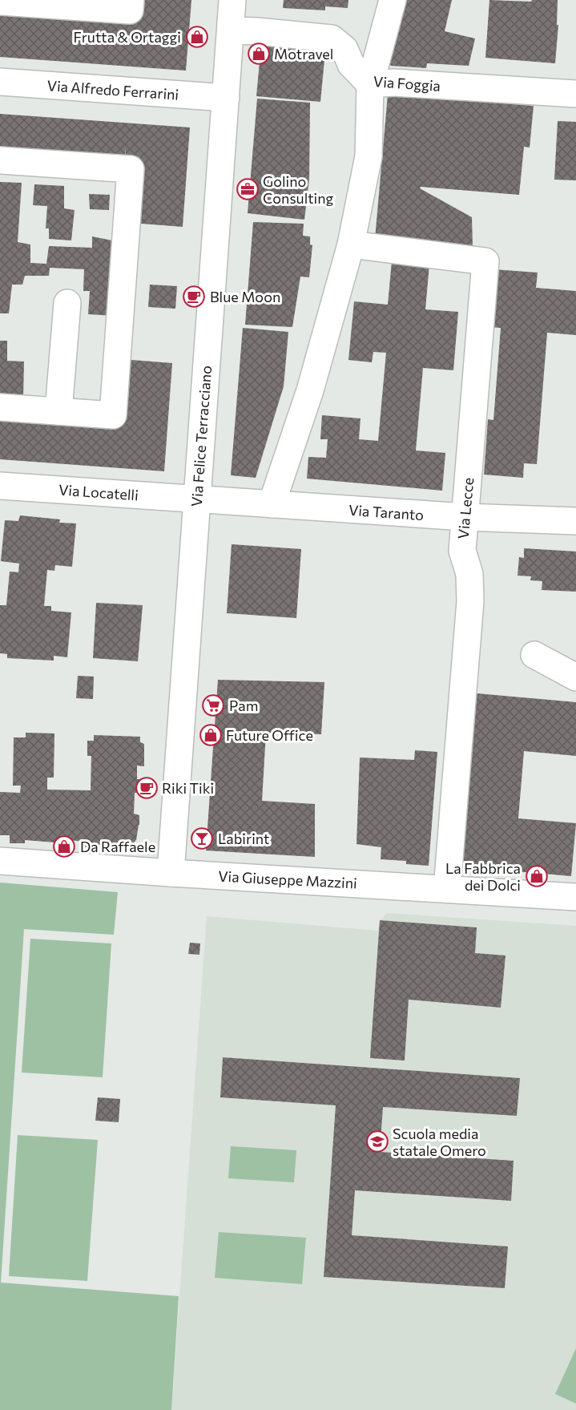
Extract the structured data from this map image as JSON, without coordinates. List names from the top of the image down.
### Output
{
  "streets": {
    "street": [
      "Via Foggia",
      "Via Alfredo Ferrarini",
      "Via Felice Terracciano",
      "Via Locatelli",
      "Via Lecce",
      "Via Taranto",
      "Via Giuseppe Mazzini"
    ]
  },
  "crossings": [
    ["Via Foggia", "Via Felice Terracciano"],
    ["Via Alfredo Ferrarini", "Via Felice Terracciano"],
    ["Via Felice Terracciano", "Via Locatelli"],
    ["Via Felice Terracciano", "Via Taranto"],
    ["Via Felice Terracciano", "Via Giuseppe Mazzini"],
    ["Via Locatelli", "Via Taranto"],
    ["Via Lecce", "Via Taranto"],
    ["Via Lecce", "Via Giuseppe Mazzini"]
  ],
  "places": {
    "shop": [
      "Frutta & Ortaggi",
      "Motravel",
      "Future Office",
      "Da Raffaele",
      "La Fabbrica dei Dolci"
    ],
    "office": ["Golino Consulting"],
    "cafe": ["Blue Moon", "Riki Tiki"],
    "supermarket": ["Pam"],
    "bar": ["Labirint"],
    "school or university": ["Scuola media statale Omero"]
  }
}
